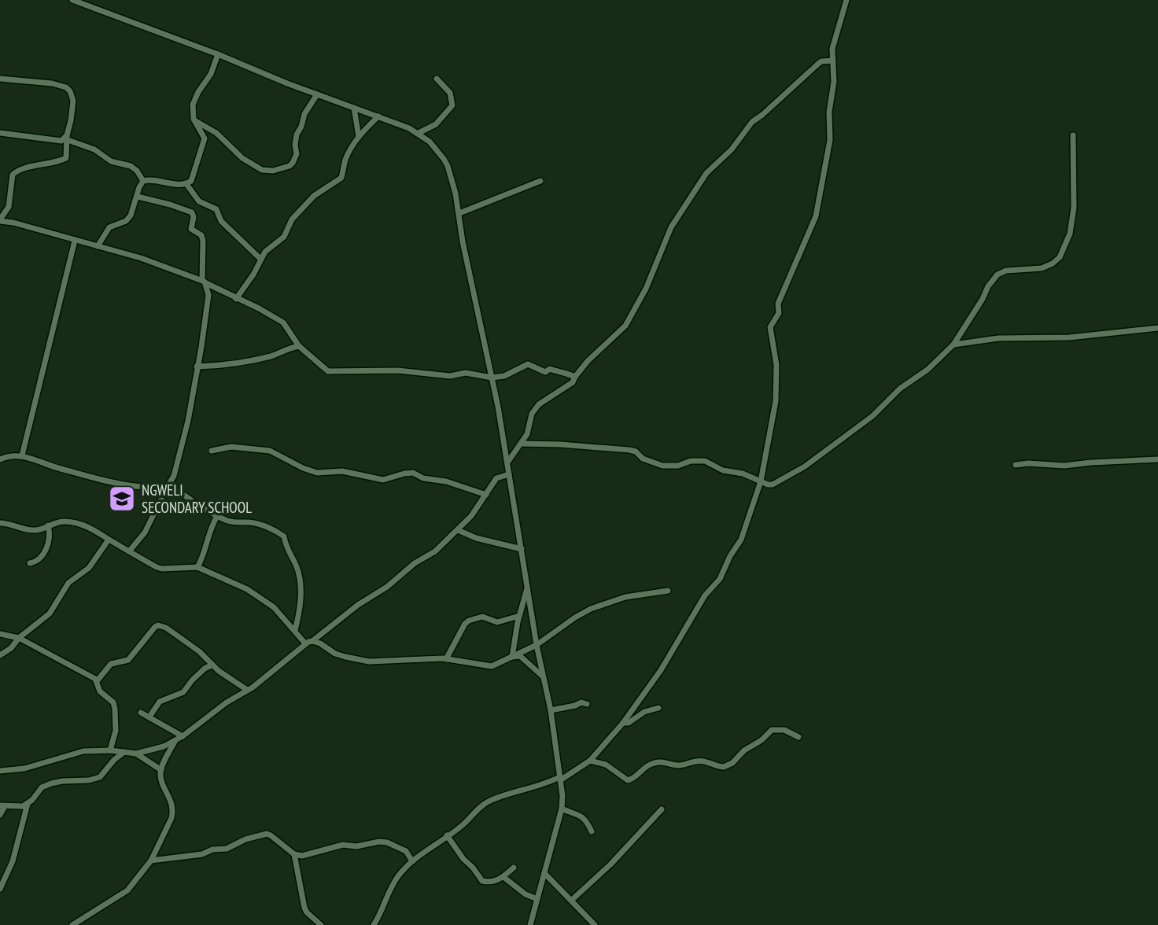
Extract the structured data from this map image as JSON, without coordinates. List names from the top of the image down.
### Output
{
  "places": {
    "school or university": ["NGWELI SECONDARY SCHOOL"]
  }
}
